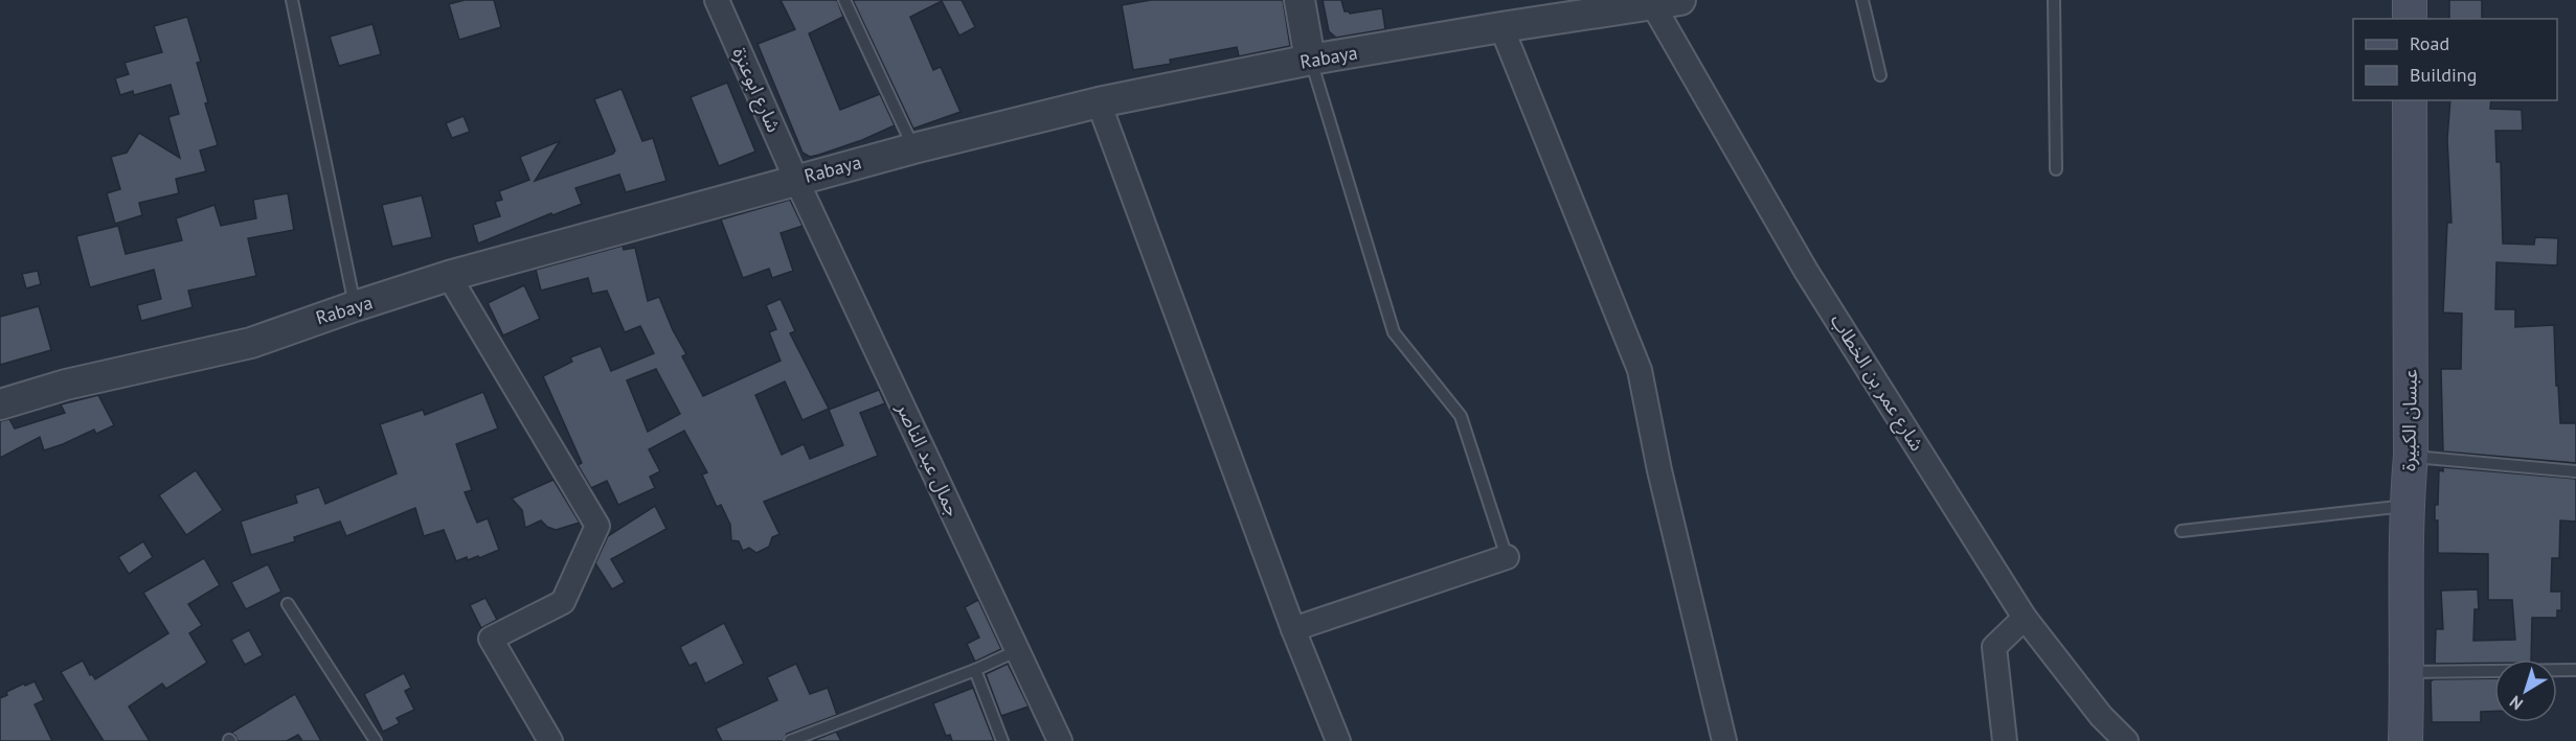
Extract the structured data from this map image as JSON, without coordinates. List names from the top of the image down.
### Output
{
  "streets": {
    "main road": ["عبسان الكبيرة"],
    "street": [
      "Rabaya",
      "شارع ابوعنزة",
      "شارع عمر بن الخطاب",
      "جمال عبد الناصر"
    ]
  },
  "crossings": [
    ["Rabaya", "شارع ابوعنزة"],
    ["Rabaya", "شارع عمر بن الخطاب"],
    ["Rabaya", "جمال عبد الناصر"],
    ["شارع ابوعنزة", "جمال عبد الناصر"]
  ],
  "legend": ["Road", "Building"],
  "north": "bottom left"
}
